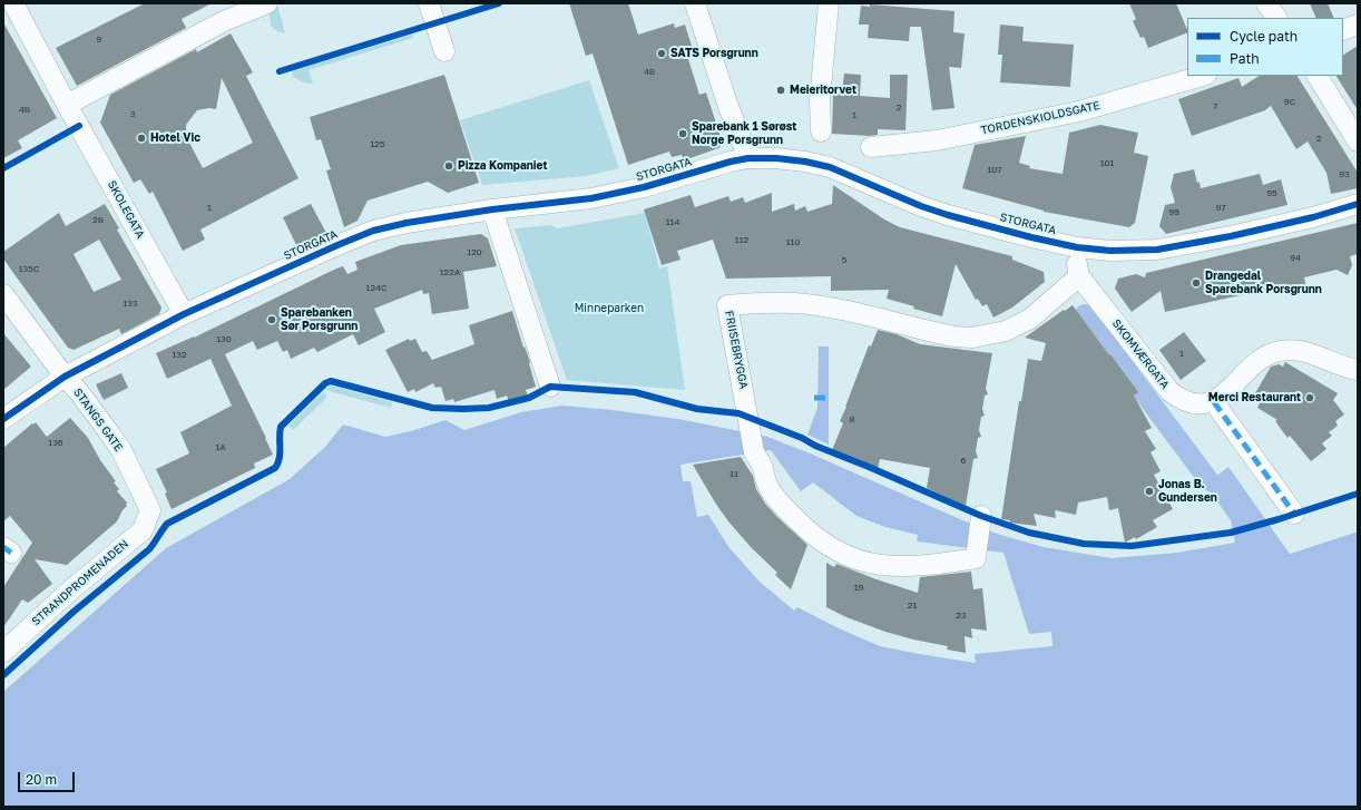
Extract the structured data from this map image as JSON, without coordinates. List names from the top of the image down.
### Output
{
  "streets": {
    "street": [
      "TORDENSKIOLDSGATE",
      "STORGATA",
      "SKOLEGATA",
      "FRIISEBRYGGA",
      "SKOMVÆRGATA",
      "STANGS GATE",
      "STRANDPROMENADEN"
    ]
  },
  "crossings": [
    ["STORGATA", "SKOLEGATA"],
    ["STORGATA", "STANGS GATE"],
    ["FRIISEBRYGGA", "SKOMVÆRGATA"],
    ["STANGS GATE", "STRANDPROMENADEN"]
  ],
  "parks": ["Minneparken"],
  "places": [
    "SATS Porsgrunn",
    "Meieritorvet",
    "Sparebank 1 Sørøst Norge Porsgrunn",
    "Hotel Vic",
    "Pizza Kompaniet",
    "Drangedal Sparebank Porsgrunn",
    "Sparebanken Sør Porsgrunn",
    "Merci Restaurant",
    "Jonas B. Gundersen"
  ],
  "house_numbers": [
    "9",
    "4B",
    "9C",
    "7",
    "2",
    "4B",
    "3",
    "1",
    "2",
    "125",
    "101",
    "107",
    "93",
    "95",
    "1",
    "97",
    "99",
    "2B",
    "114",
    "112",
    "110",
    "120",
    "94",
    "5",
    "135C",
    "122A",
    "124C",
    "133",
    "130",
    "1",
    "132",
    "8",
    "136",
    "1A",
    "6",
    "11",
    "19",
    "21",
    "23"
  ],
  "legend": ["Cycle path", "Path"],
  "scale_bar": "20 m"
}
